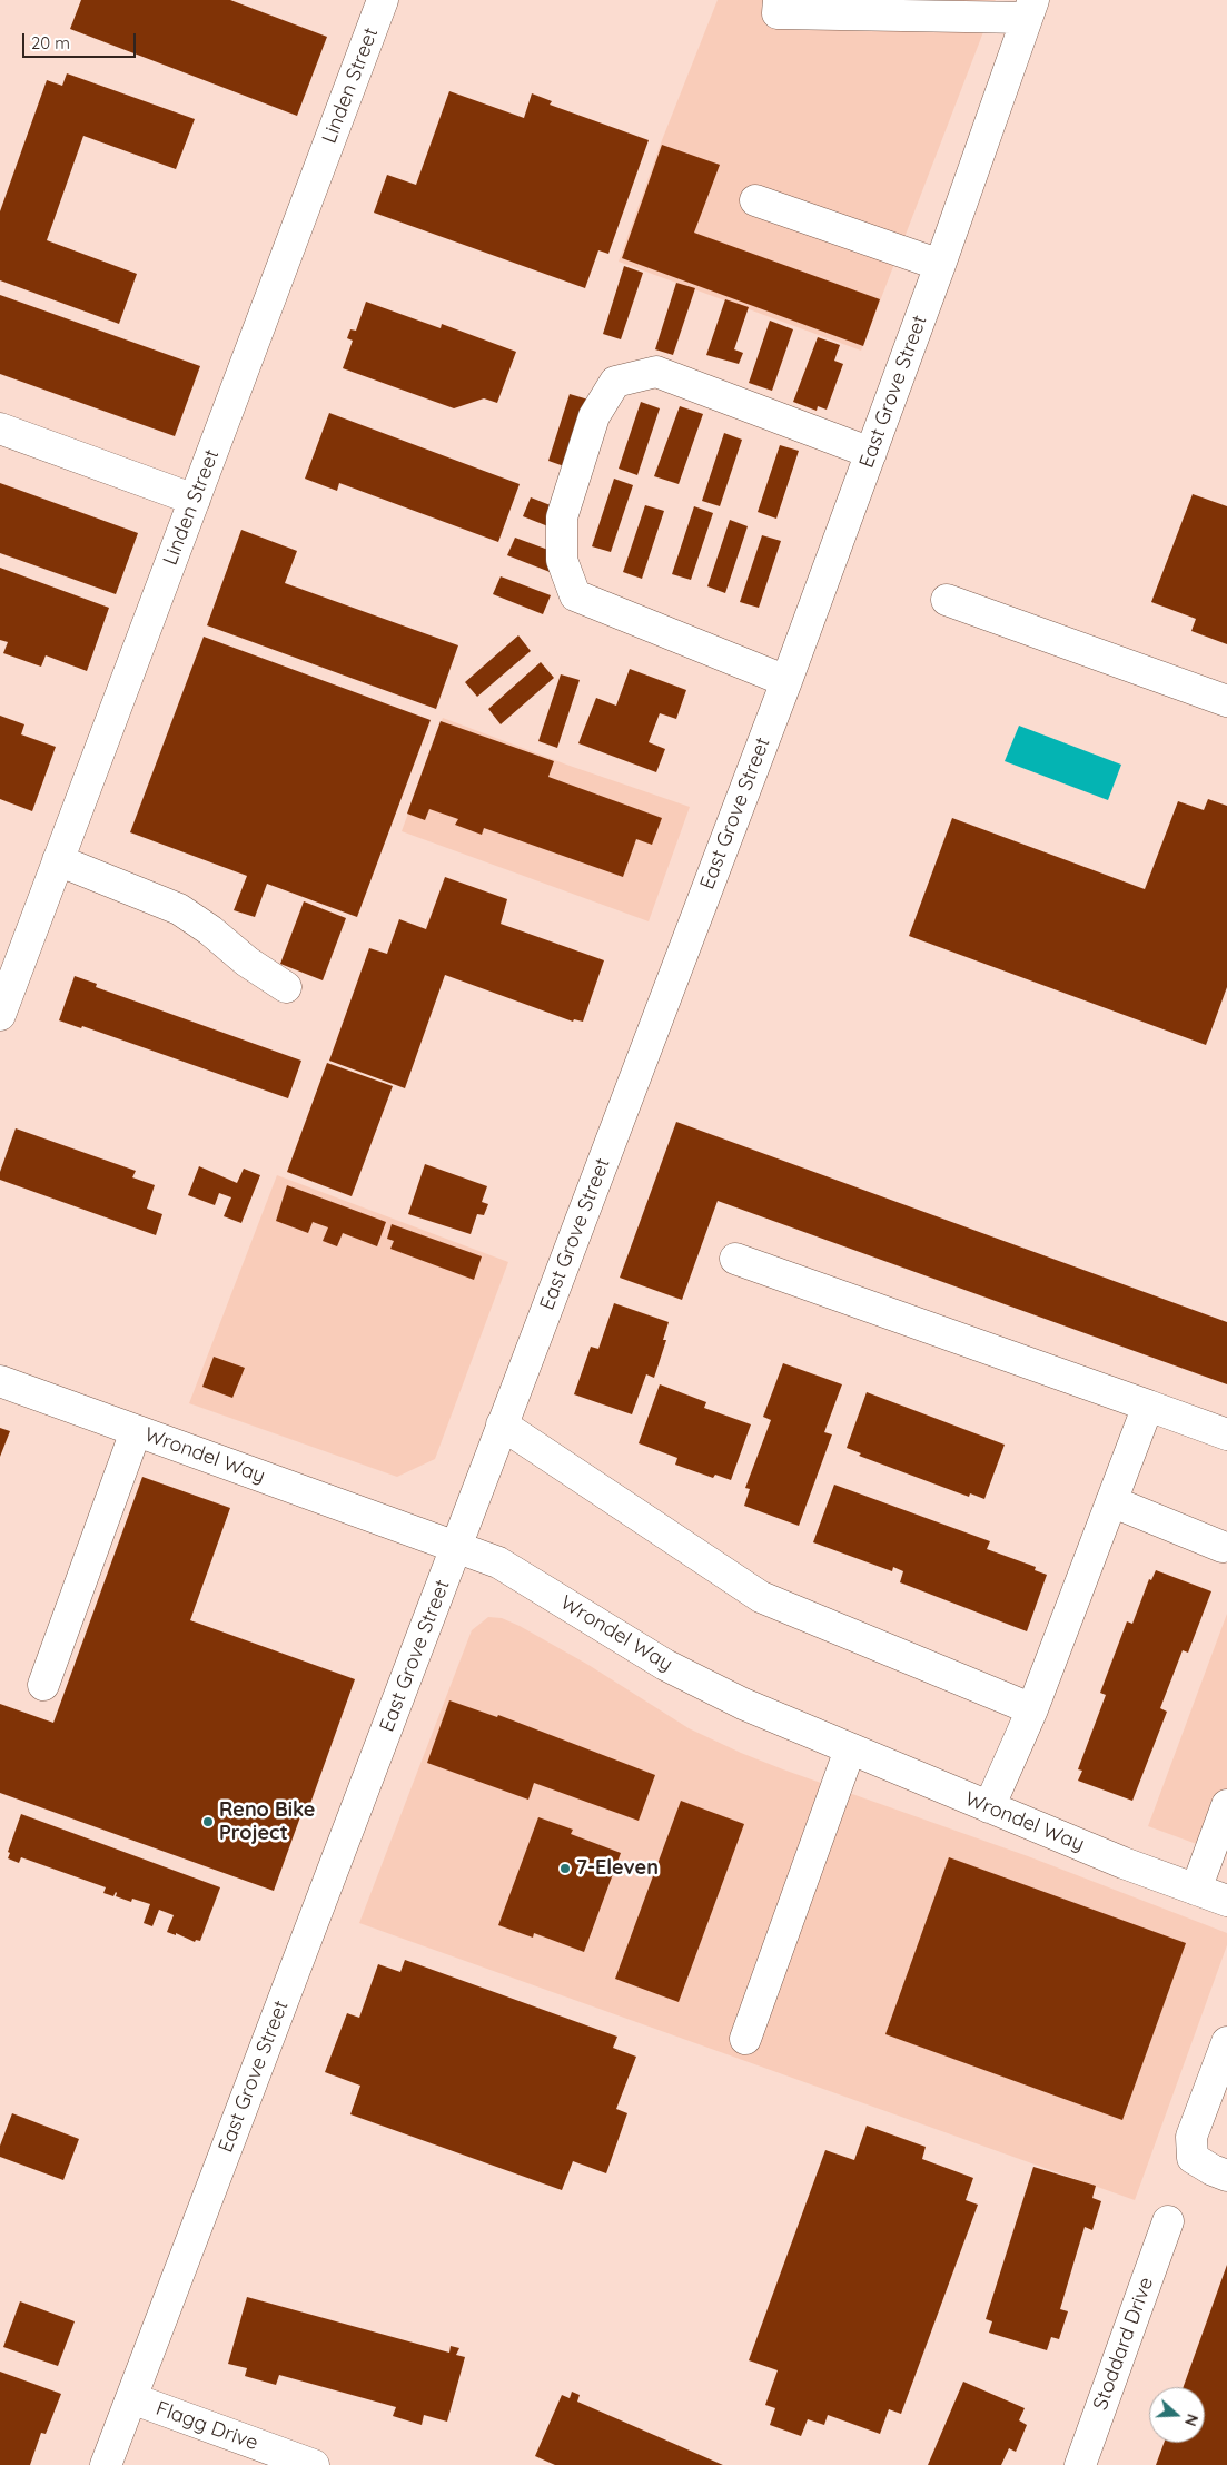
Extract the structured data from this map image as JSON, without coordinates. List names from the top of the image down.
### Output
{
  "streets": {
    "street": [
      "Linden Street",
      "East Grove Street",
      "Wrondel Way",
      "Stoddard Drive",
      "Flagg Drive"
    ]
  },
  "crossings": [
    ["East Grove Street", "Wrondel Way"],
    ["East Grove Street", "Flagg Drive"]
  ],
  "places": ["Reno Bike Project", "7-Eleven"],
  "scale_bar": "20 m",
  "north": "right"
}
